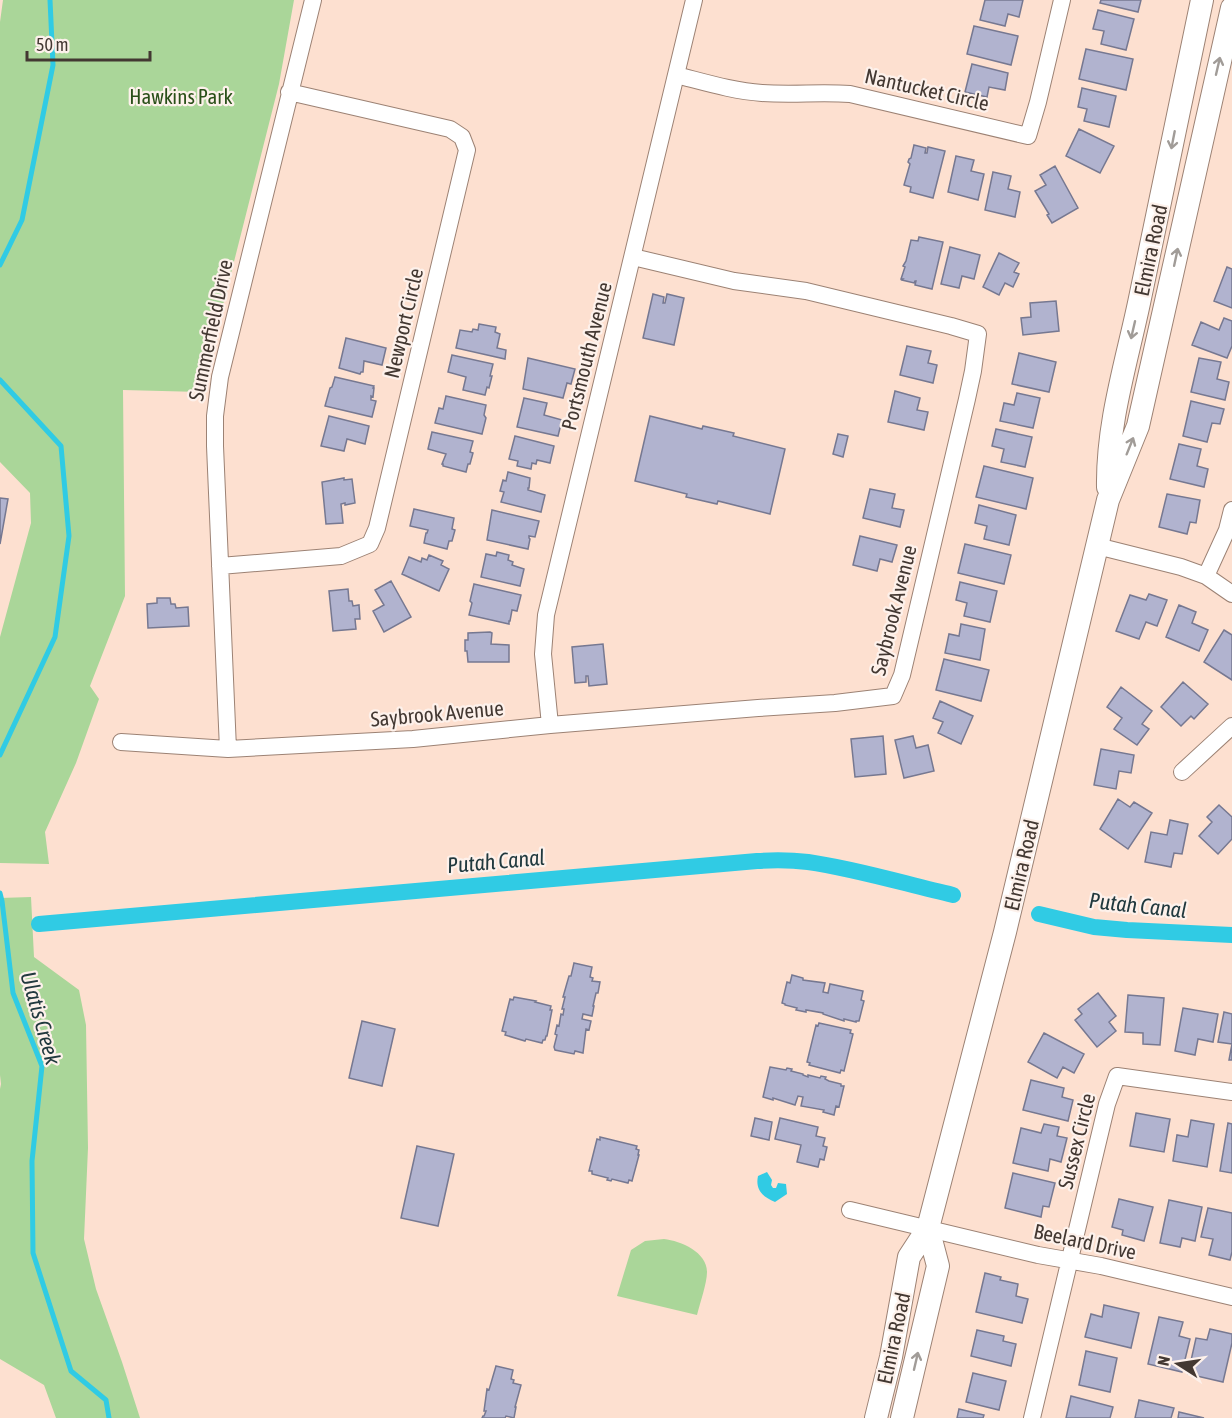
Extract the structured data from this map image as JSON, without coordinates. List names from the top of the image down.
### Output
{
  "streets": {
    "main road": ["Elmira Road"],
    "street": [
      "Nantucket Circle",
      "Newport Circle",
      "Summerfield Drive",
      "Portsmouth Avenue",
      "Saybrook Avenue",
      "Sussex Circle",
      "Beelard Drive"
    ]
  },
  "crossings": [
    ["Nantucket Circle", "Portsmouth Avenue"],
    ["Elmira Road", "Beelard Drive"],
    ["Newport Circle", "Summerfield Drive"],
    ["Summerfield Drive", "Saybrook Avenue"],
    ["Portsmouth Avenue", "Saybrook Avenue"],
    ["Sussex Circle", "Beelard Drive"]
  ],
  "water": ["Putah Canal", "Ulatis Creek"],
  "parks": ["Hawkins Park"],
  "scale_bar": "50 m",
  "north": "left"
}
